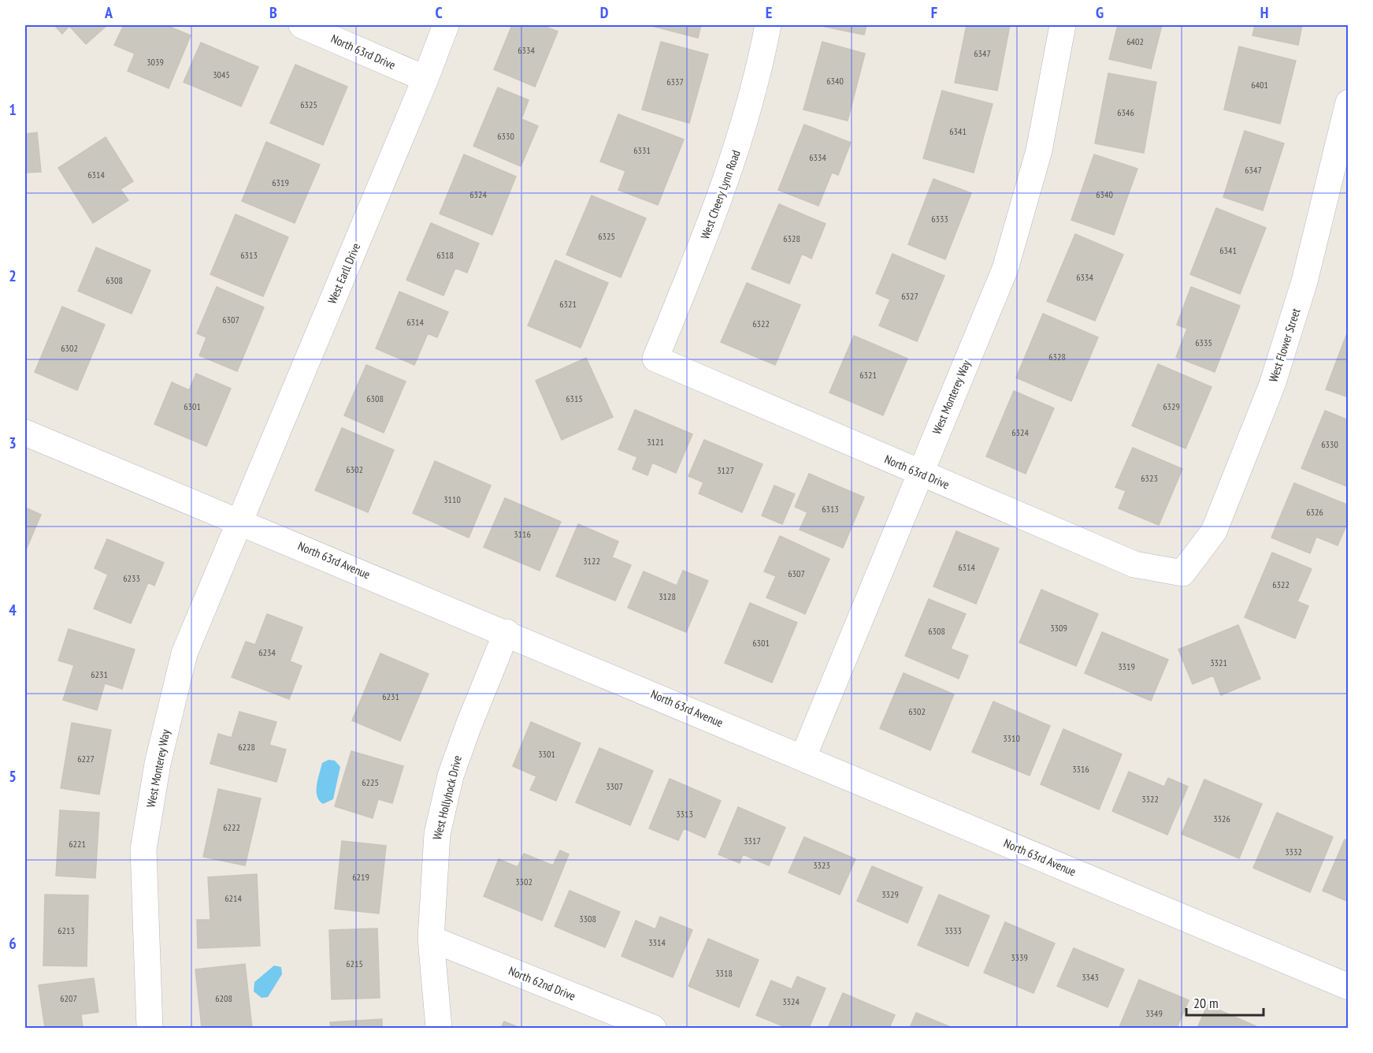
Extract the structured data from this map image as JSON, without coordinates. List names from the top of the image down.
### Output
{
  "streets": {
    "street": [
      "North 63rd Drive",
      "West Cheery Lynn Road",
      "West Earll Drive",
      "West Flower Street",
      "West Monterey Way",
      "North 63rd Avenue",
      "West Hollyhock Drive",
      "North 62nd Drive"
    ]
  },
  "crossings": [
    ["North 63rd Drive", "West Cheery Lynn Road"],
    ["North 63rd Drive", "West Earll Drive"],
    ["North 63rd Drive", "West Flower Street"],
    ["North 63rd Drive", "West Monterey Way"],
    ["West Earll Drive", "West Monterey Way"],
    ["West Earll Drive", "North 63rd Avenue"],
    ["West Monterey Way", "North 63rd Avenue"],
    ["North 63rd Avenue", "West Hollyhock Drive"],
    ["West Hollyhock Drive", "North 62nd Drive"]
  ],
  "house_numbers": [
    "6402",
    "6334",
    "6347",
    "3039",
    "3045",
    "6340",
    "6337",
    "6401",
    "6325",
    "6346",
    "6341",
    "6330",
    "6331",
    "6334",
    "6347",
    "6314",
    "6319",
    "6324",
    "6340",
    "6333",
    "6325",
    "6328",
    "6341",
    "6313",
    "6318",
    "6334",
    "6308",
    "6327",
    "6321",
    "6307",
    "6314",
    "6322",
    "6335",
    "6302",
    "6328",
    "6321",
    "6308",
    "6315",
    "6301",
    "6329",
    "6324",
    "3121",
    "6330",
    "6302",
    "3127",
    "6323",
    "3110",
    "6313",
    "6326",
    "3116",
    "3122",
    "6314",
    "6307",
    "6233",
    "6322",
    "3128",
    "3309",
    "6308",
    "6301",
    "6234",
    "3321",
    "3319",
    "6231",
    "6231",
    "6302",
    "3310",
    "6228",
    "3301",
    "6227",
    "3316",
    "6225",
    "3307",
    "3322",
    "3313",
    "3326",
    "6222",
    "3317",
    "6221",
    "3332",
    "3323",
    "6219",
    "3302",
    "3329",
    "6214",
    "3308",
    "6213",
    "3333",
    "3314",
    "3339",
    "6215",
    "3318",
    "3343",
    "6207",
    "6208",
    "3324",
    "3349"
  ],
  "scale_bar": "20 m",
  "grid": {
    "columns": [
      "A",
      "B",
      "C",
      "D",
      "E",
      "F",
      "G",
      "H"
    ],
    "rows": [
      "1",
      "2",
      "3",
      "4",
      "5",
      "6"
    ]
  }
}
